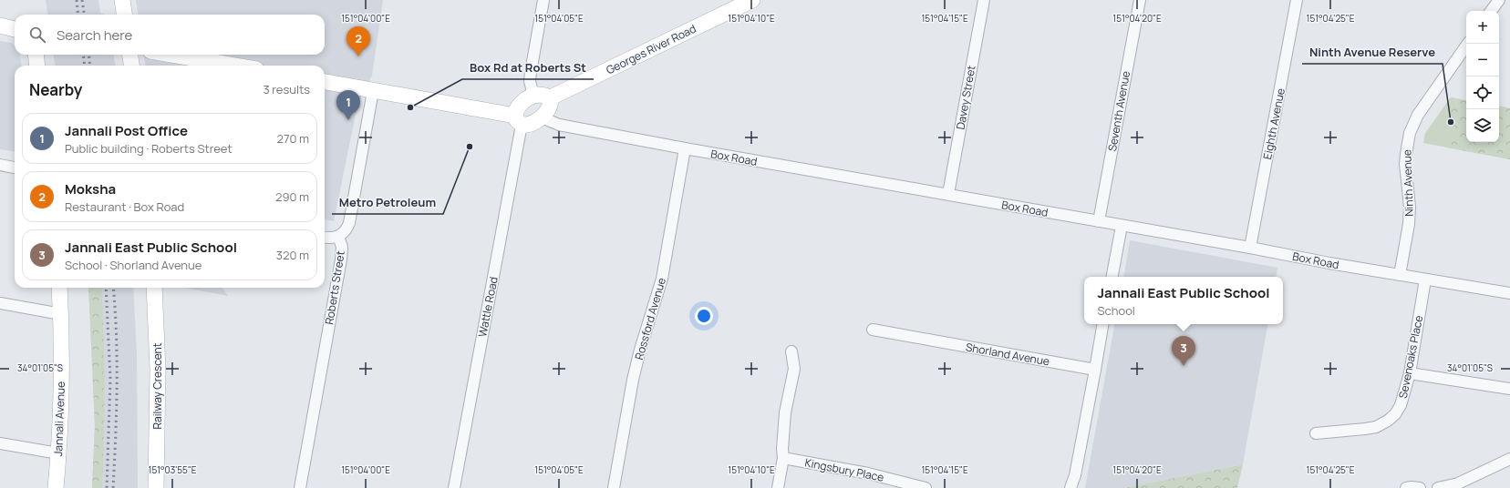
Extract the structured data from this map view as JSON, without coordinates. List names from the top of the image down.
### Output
{
  "streets": {
    "street": [
      "Georges River Road",
      "Davey Street",
      "Seventh Avenue",
      "Eighth Avenue",
      "Box Road",
      "Ninth Avenue",
      "Roberts Street",
      "Wattle Road",
      "Rossford Avenue",
      "Shorland Avenue",
      "Sevenoaks Place",
      "Railway Crescent",
      "Jannali Avenue",
      "Kingsbury Place"
    ]
  },
  "crossings": [
    ["Georges River Road", "Box Road"],
    ["Georges River Road", "Wattle Road"],
    ["Davey Street", "Box Road"],
    ["Seventh Avenue", "Box Road"],
    ["Eighth Avenue", "Box Road"],
    ["Box Road", "Ninth Avenue"],
    ["Box Road", "Wattle Road"],
    ["Box Road", "Rossford Avenue"],
    ["Box Road", "Sevenoaks Place"]
  ],
  "places": ["Box Rd at Roberts St", "Ninth Avenue Reserve", "Metro Petroleum"],
  "page": {
    "map_buttons": ["+", "−"],
    "search": "Search here",
    "pins": ["2", "1", "3"],
    "heading": ["Nearby", "3 results"],
    "list": [
      {
        "mark": "1",
        "name": "Jannali Post Office",
        "note": "Public building · Roberts Street",
        "value": "270 m"
      },
      {
        "mark": "2",
        "name": "Moksha",
        "note": "Restaurant · Box Road",
        "value": "290 m"
      },
      {
        "mark": "3",
        "name": "Jannali East Public School",
        "note": "School · Shorland Avenue",
        "value": "320 m"
      }
    ],
    "popup": ["Jannali East Public School", "School"]
  },
  "coordinates": [
    "151°04'00\"E",
    "151°04'05\"E",
    "151°04'10\"E",
    "151°04'15\"E",
    "151°04'20\"E",
    "151°04'25\"E",
    "34°01'05\"S",
    "151°03'55\"E"
  ]
}
